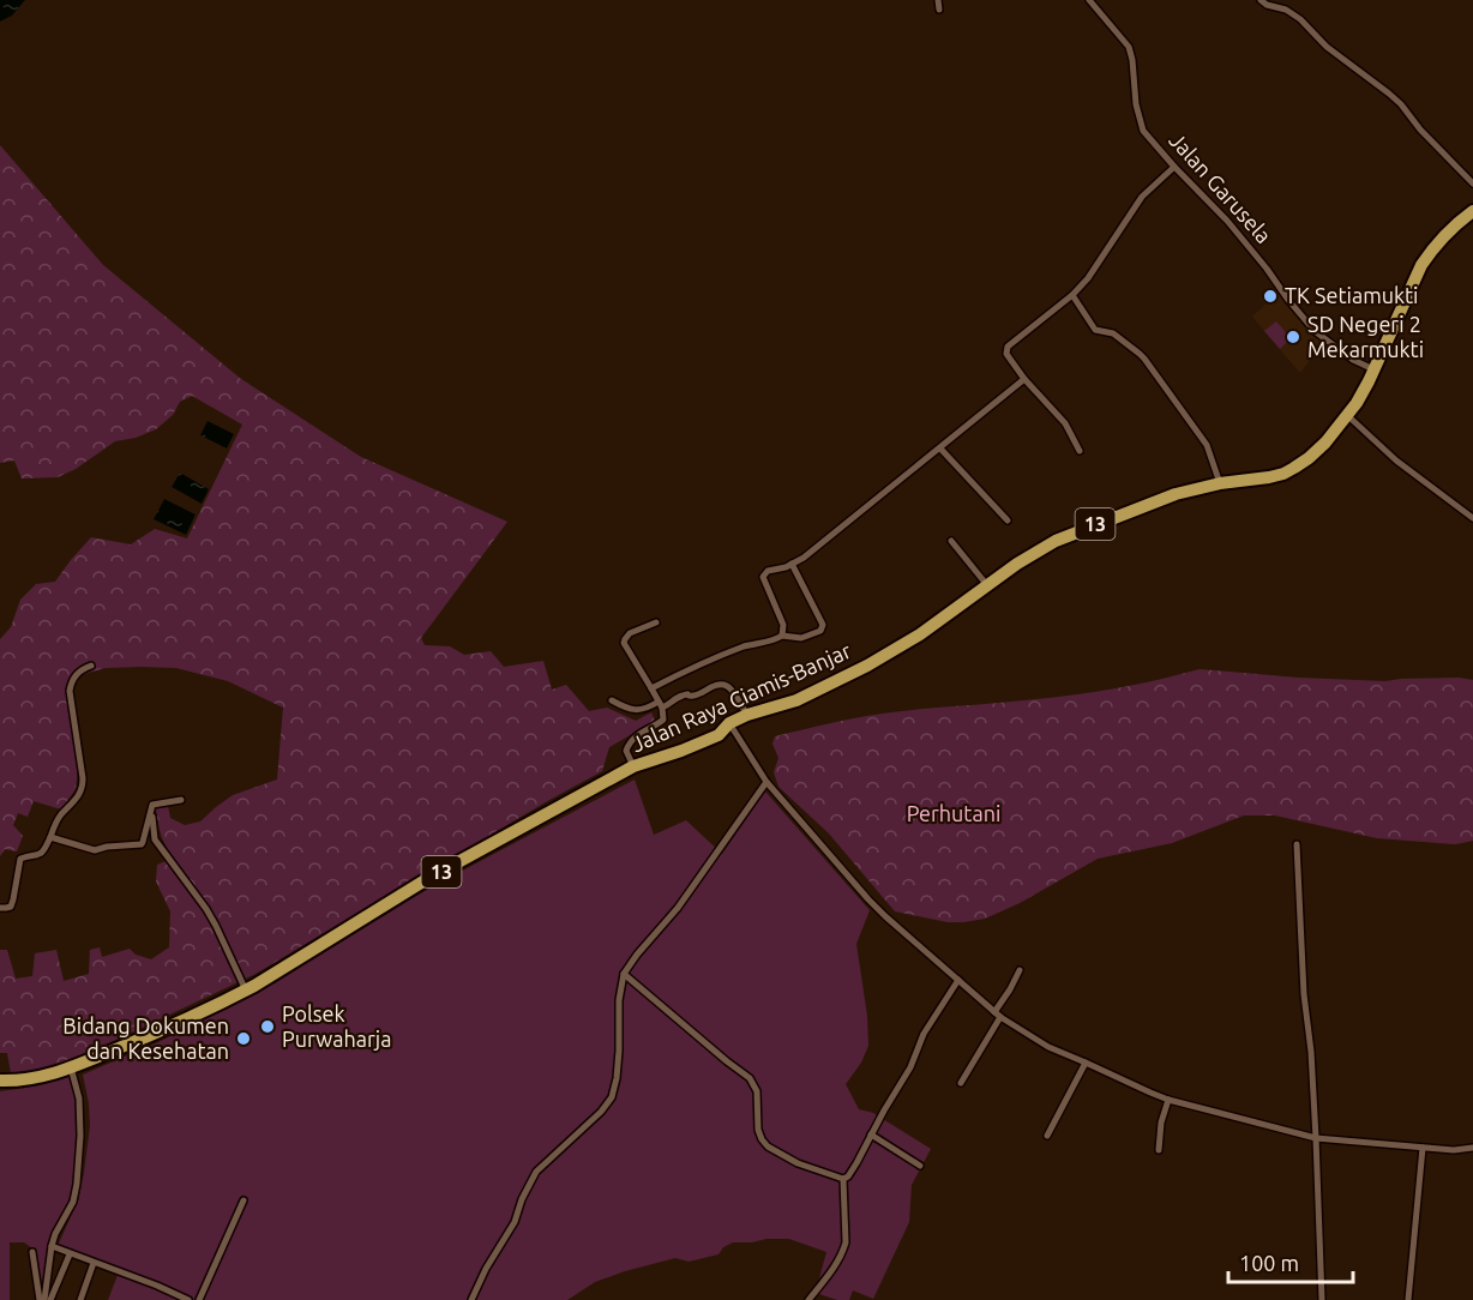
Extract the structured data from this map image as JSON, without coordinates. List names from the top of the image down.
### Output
{
  "streets": {
    "highway": ["13", "Jalan Raya Ciamis-Banjar"],
    "street": ["Jalan Garusela"]
  },
  "crossings": [
    ["Jalan Garusela", "Jalan Raya Ciamis-Banjar"]
  ],
  "parks": ["Perhutani"],
  "places": [
    "TK Setiamukti",
    "SD Negeri 2 Mekarmukti",
    "Polsek Purwaharja",
    "Bidang Dokumen dan Kesehatan"
  ],
  "scale_bar": "100 m"
}
